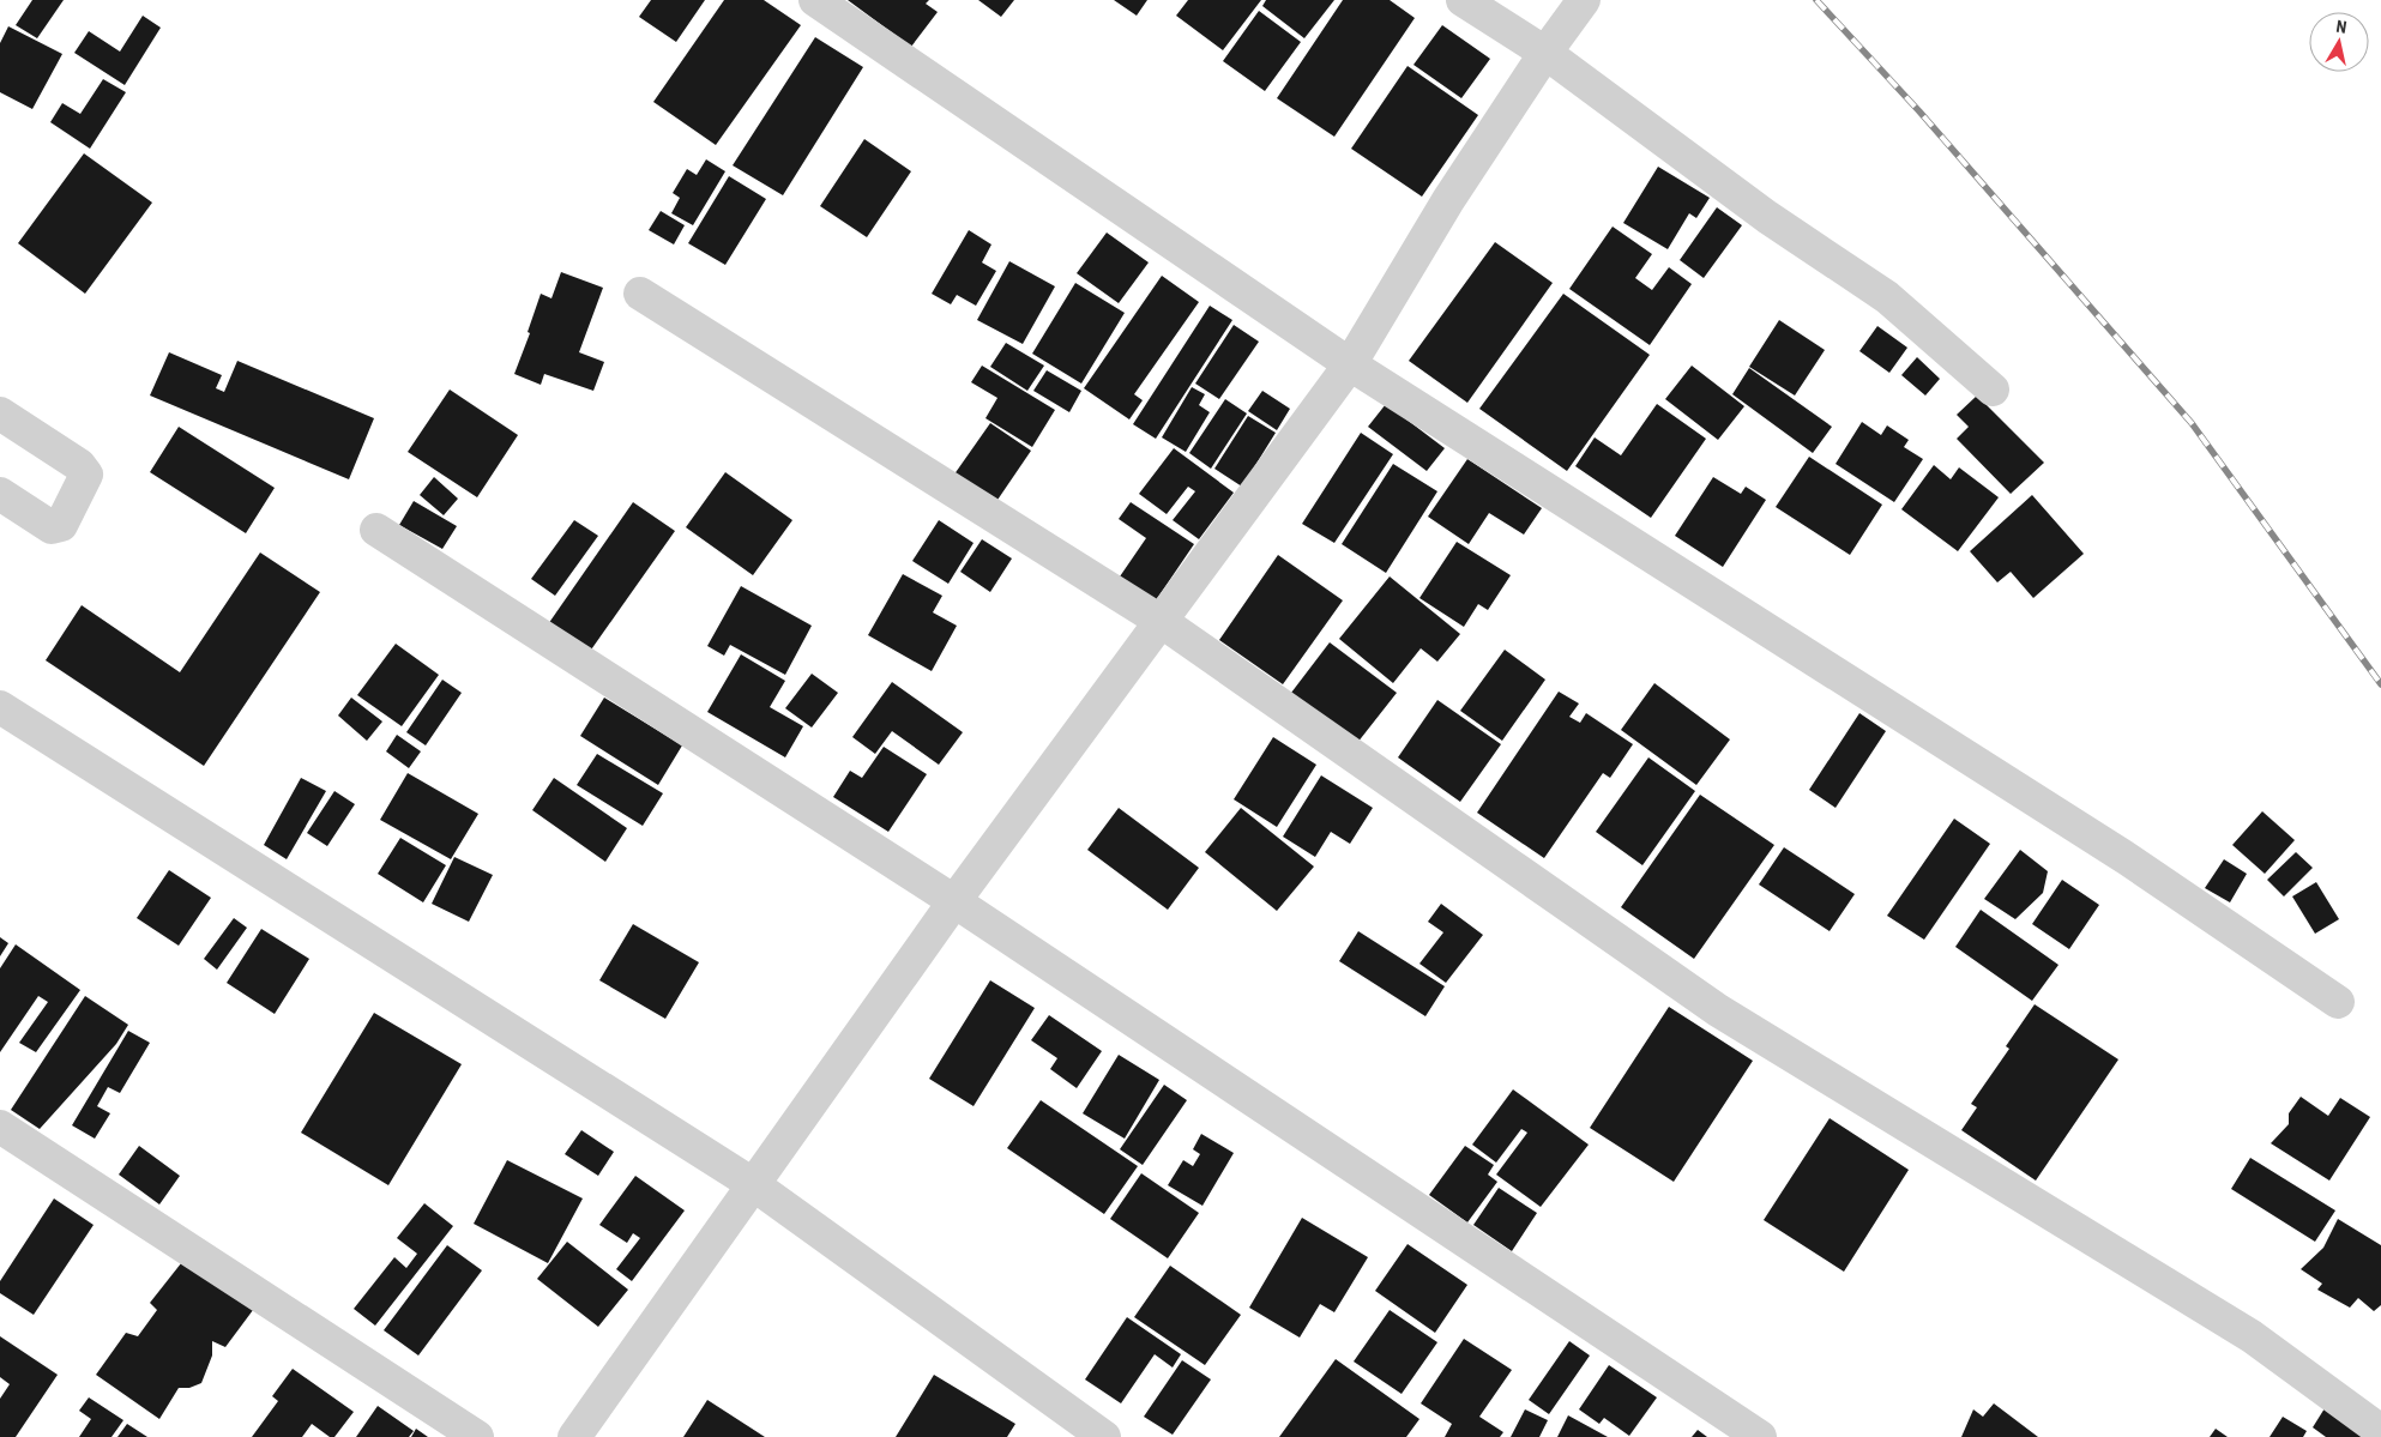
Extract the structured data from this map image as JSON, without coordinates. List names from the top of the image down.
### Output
{
  "north": "top"
}
